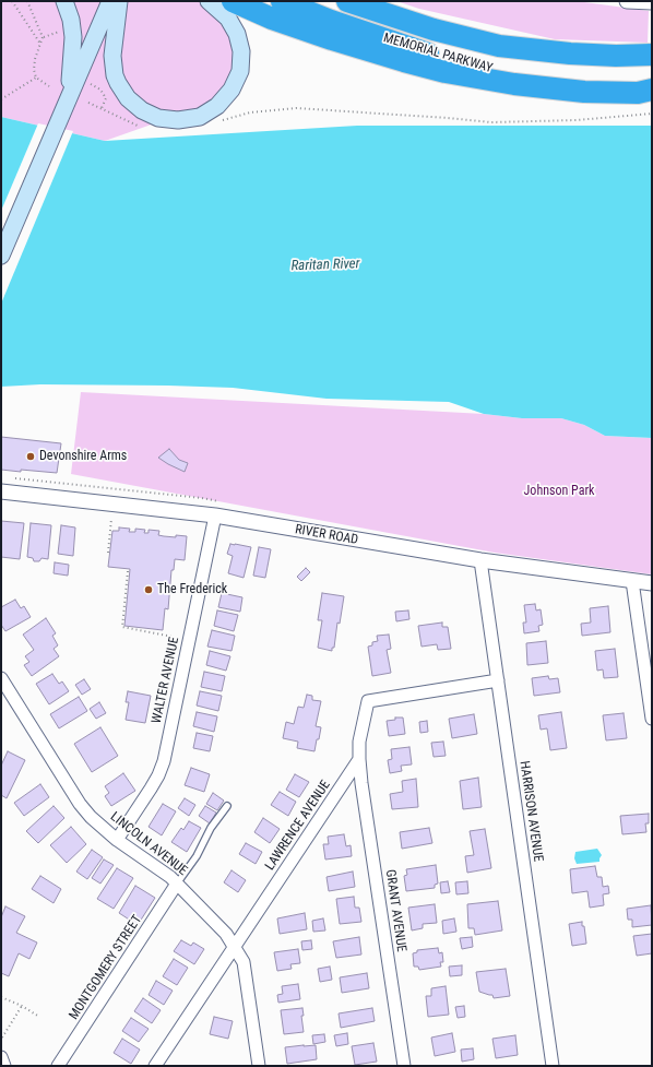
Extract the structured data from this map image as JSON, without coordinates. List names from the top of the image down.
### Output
{
  "streets": {
    "highway": ["MEMORIAL PARKWAY"],
    "street": [
      "RIVER ROAD",
      "WALTER AVENUE",
      "HARRISON AVENUE",
      "LAWRENCE AVENUE",
      "LINCOLN AVENUE",
      "GRANT AVENUE",
      "MONTGOMERY STREET"
    ]
  },
  "crossings": [
    ["RIVER ROAD", "WALTER AVENUE"],
    ["RIVER ROAD", "HARRISON AVENUE"],
    ["WALTER AVENUE", "LINCOLN AVENUE"],
    ["LAWRENCE AVENUE", "LINCOLN AVENUE"],
    ["LAWRENCE AVENUE", "GRANT AVENUE"],
    ["LINCOLN AVENUE", "MONTGOMERY STREET"]
  ],
  "water": ["Raritan River"],
  "parks": ["Johnson Park"],
  "places": ["Devonshire Arms", "The Frederick"]
}
